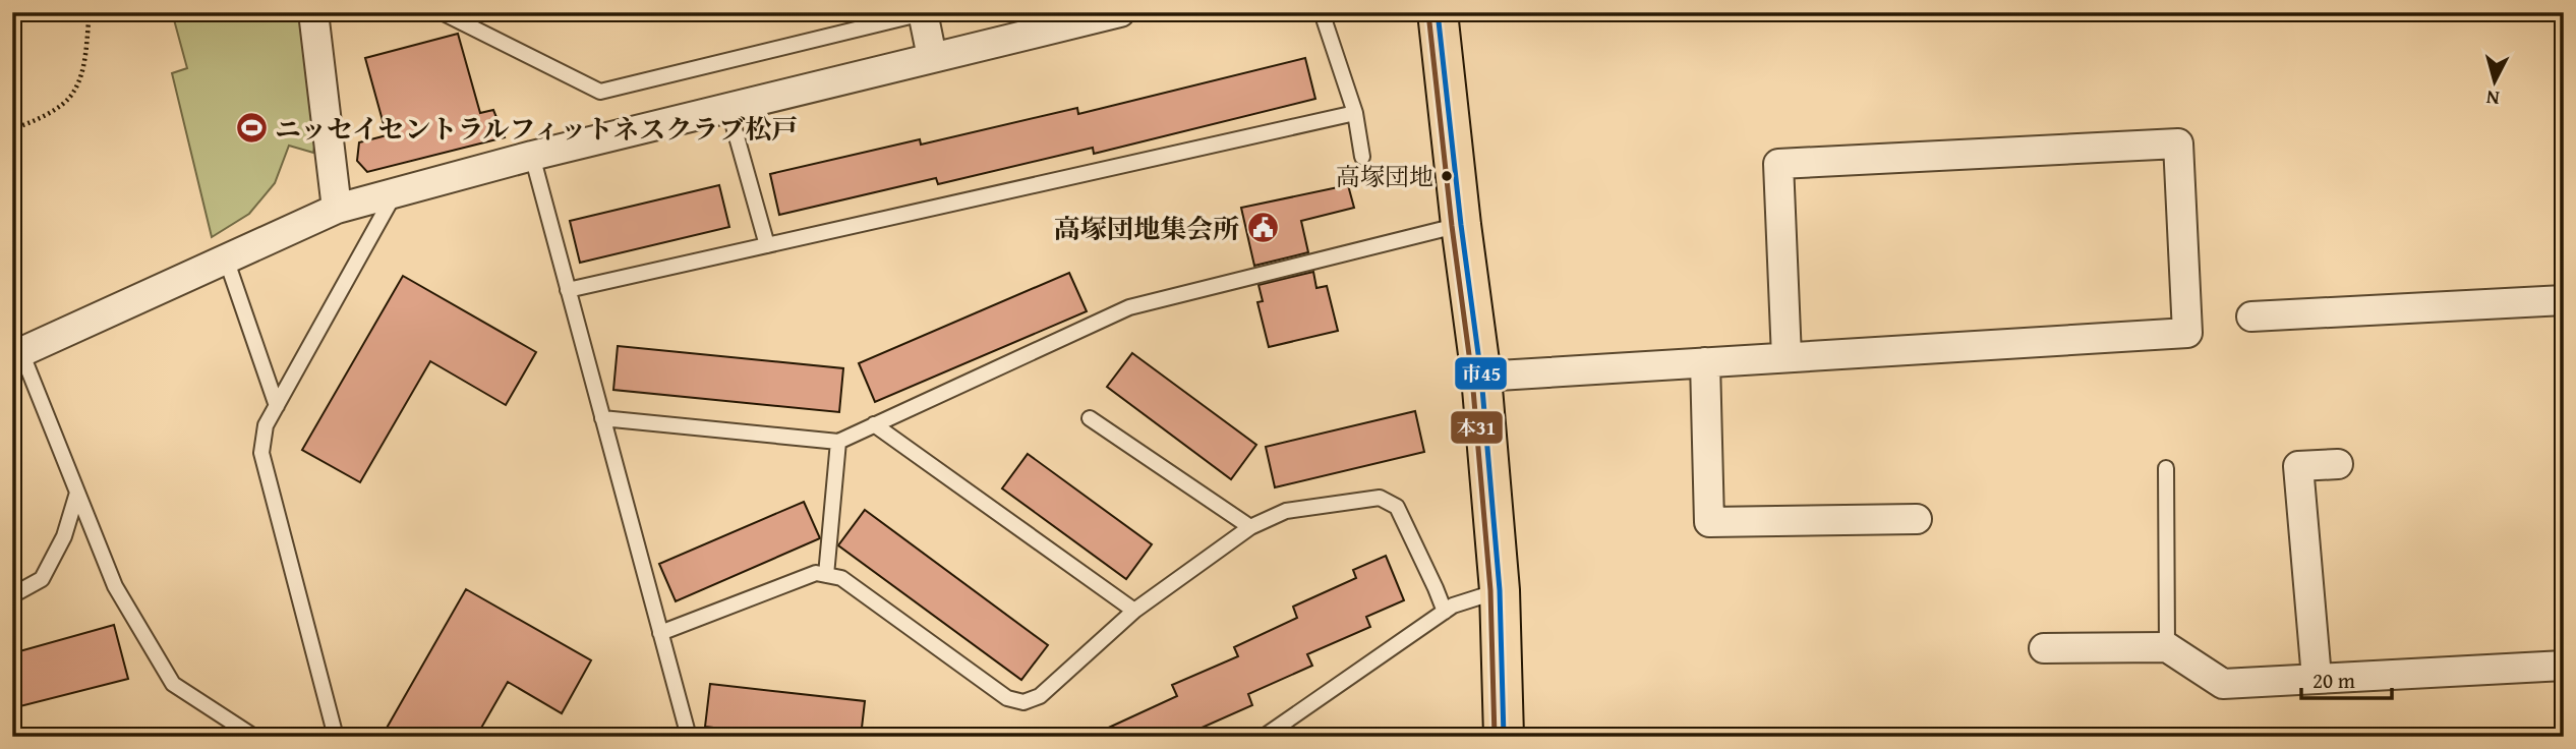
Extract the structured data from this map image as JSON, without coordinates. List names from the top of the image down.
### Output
{
  "places": {
    "sports": ["ニッセイセントラルフィットネスクラブ松戸"],
    "other": ["高塚団地"],
    "public building": ["高塚団地集会所"]
  },
  "lines": ["transit line 市45", "transit line 本31"],
  "scale_bar": "20 m",
  "north": "bottom"
}
